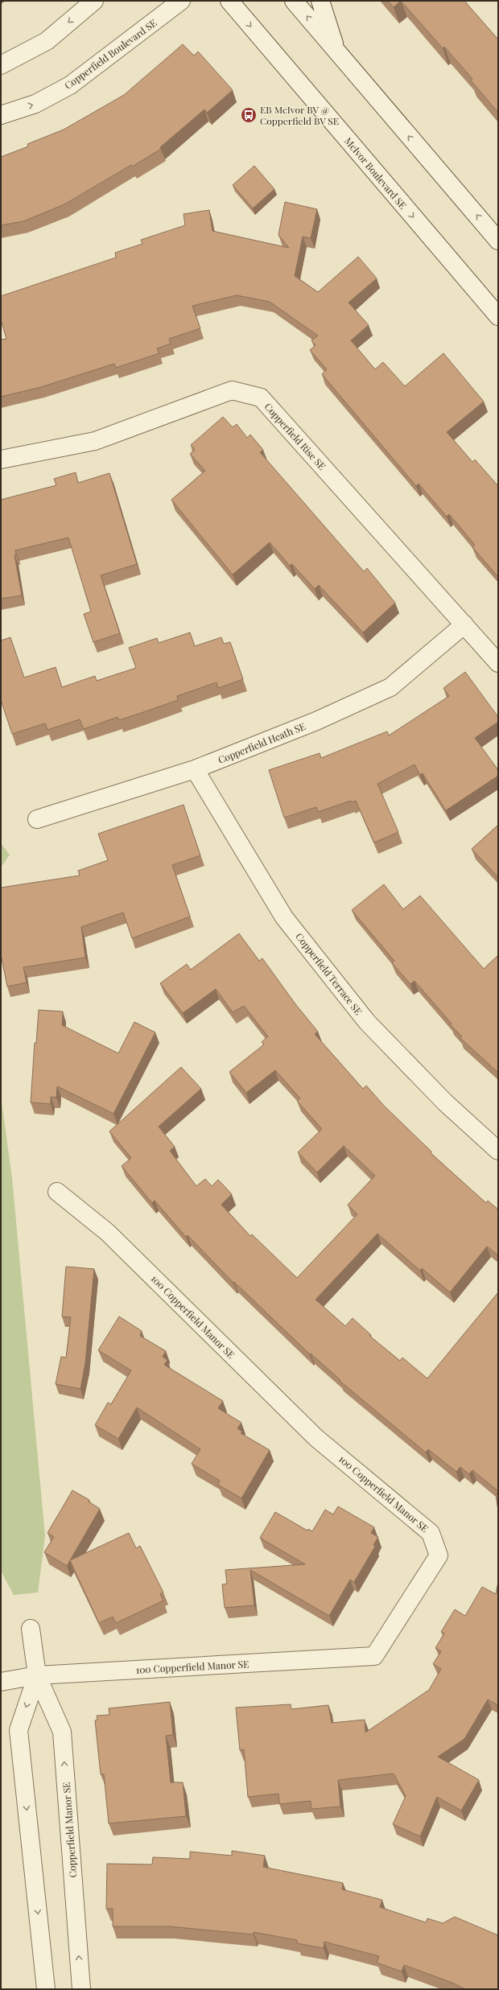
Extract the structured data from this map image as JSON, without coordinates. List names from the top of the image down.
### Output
{
  "streets": {
    "street": [
      "Copperfield Boulevard SE",
      "McIvor Boulevard SE",
      "Copperfield Rise SE",
      "Copperfield Heath SE",
      "Copperfield Terrace SE",
      "100 Copperfield Manor SE",
      "Copperfield Manor SE"
    ]
  },
  "crossings": [
    ["Copperfield Rise SE", "Copperfield Heath SE"],
    ["Copperfield Heath SE", "Copperfield Terrace SE"],
    ["100 Copperfield Manor SE", "Copperfield Manor SE"]
  ],
  "places": {
    "bus stop": ["EB McIvor BV @ Copperfield BV SE"]
  }
}
